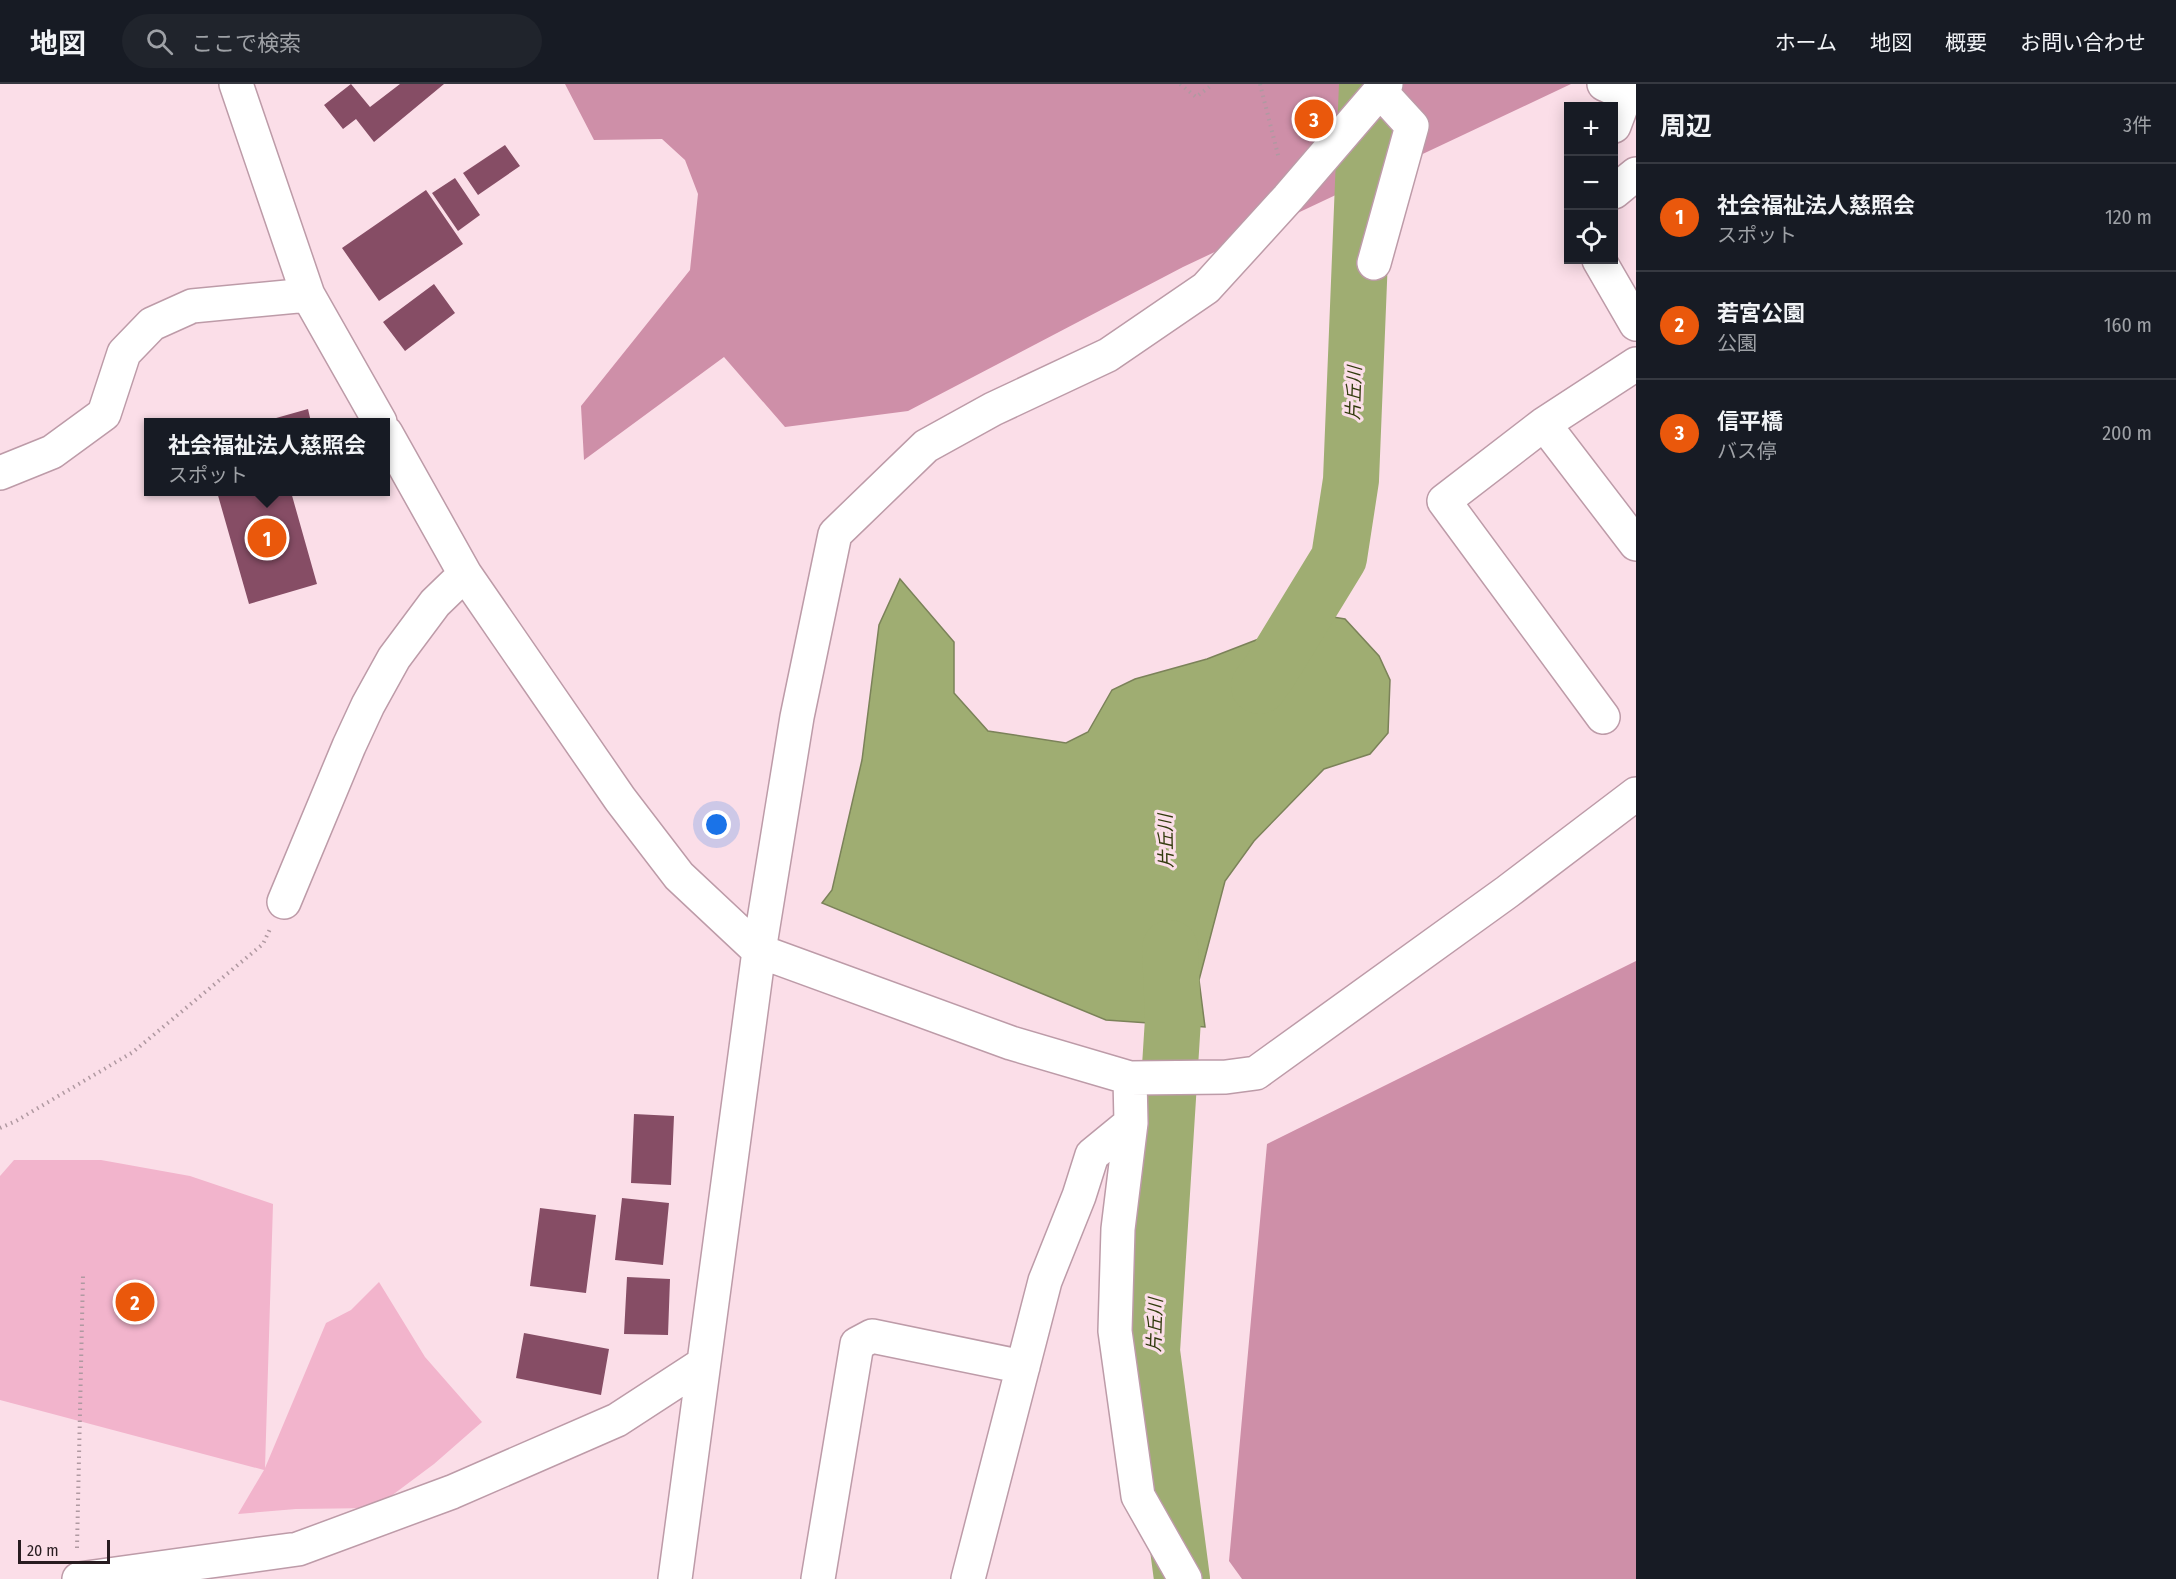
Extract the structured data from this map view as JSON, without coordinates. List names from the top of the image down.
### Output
{
  "water": ["片丘川"],
  "scale_bar": "20 m",
  "page": {
    "header": "地図",
    "search": "ここで検索",
    "nav": [
      "ホーム",
      "地図",
      "概要",
      "お問い合わせ"
    ],
    "heading": ["周辺", "3件"],
    "pins": ["3", "1", "2"],
    "map_buttons": ["+", "−"],
    "list": [
      {
        "mark": "1",
        "name": "社会福祉法人慈照会",
        "note": "スポット",
        "value": "120 m"
      },
      {
        "mark": "2",
        "name": "若宮公園",
        "note": "公園",
        "value": "160 m"
      },
      {
        "mark": "3",
        "name": "信平橋",
        "note": "バス停",
        "value": "200 m"
      }
    ],
    "popup": ["社会福祉法人慈照会", "スポット"],
    "scale": "20 m"
  }
}
